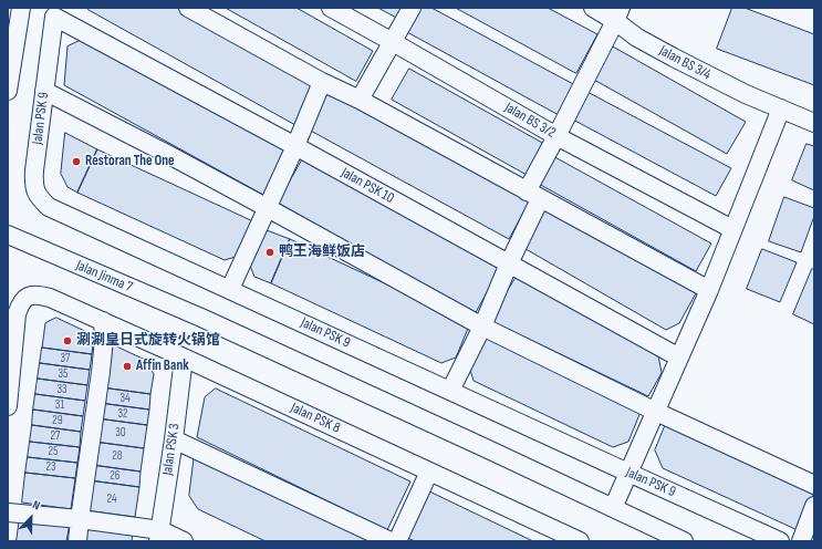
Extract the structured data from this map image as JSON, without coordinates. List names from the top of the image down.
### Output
{
  "streets": {
    "street": [
      "Jalan BS 3/4",
      "Jalan PSK 9",
      "Jalan BS 3/2",
      "Jalan PSK 10",
      "Jalan Jinma 7",
      "Jalan PSK 8",
      "Jalan PSK 3"
    ]
  },
  "crossings": [
    ["Jalan PSK 9", "Jalan PSK 10"],
    ["Jalan PSK 8", "Jalan PSK 3"]
  ],
  "places": [
    "Restoran The One",
    "鸭王海鲜饭店",
    "涮涮皇日式旋转火锅馆",
    "Affin Bank"
  ],
  "house_numbers": [
    "37",
    "35",
    "33",
    "34",
    "31",
    "32",
    "29",
    "30",
    "27",
    "25",
    "28",
    "23",
    "26",
    "24"
  ],
  "north": "top right"
}
